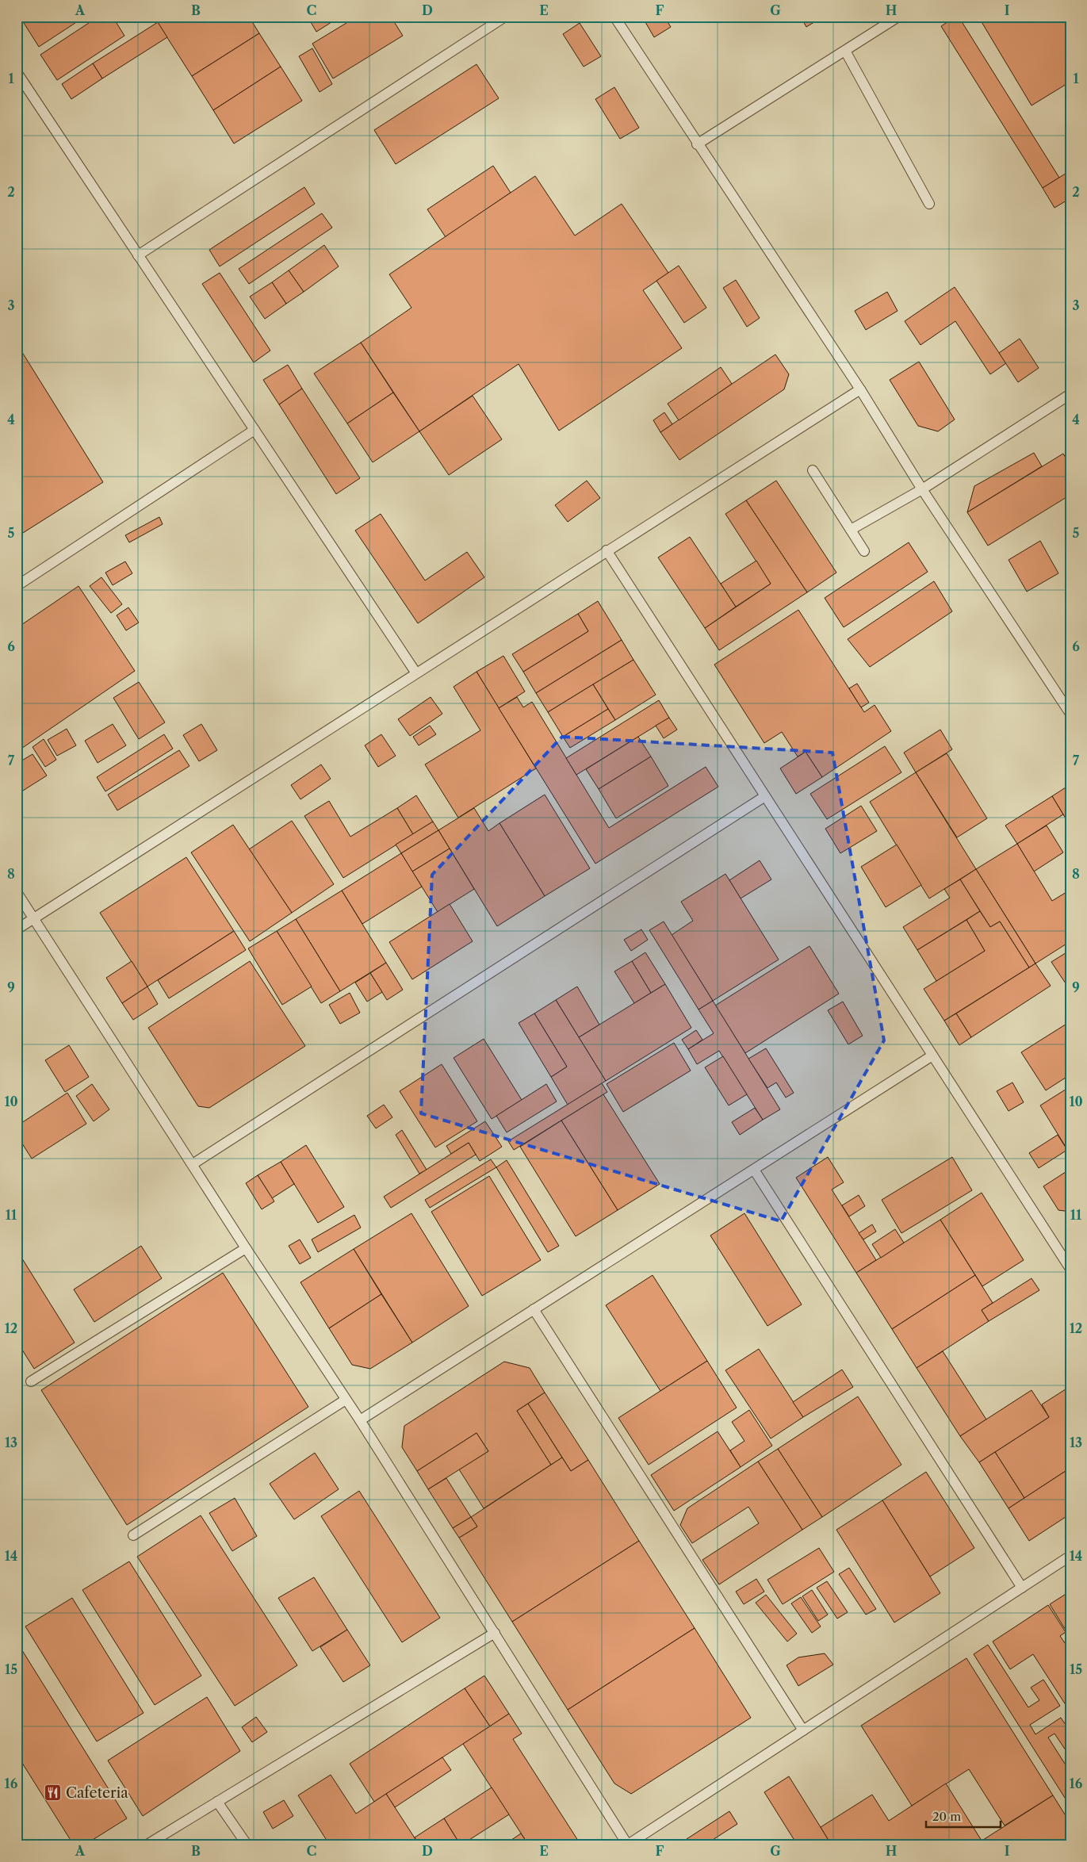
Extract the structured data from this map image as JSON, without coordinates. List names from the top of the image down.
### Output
{
  "places": {
    "restaurant": ["Cafeteria"]
  },
  "scale_bar": "20 m",
  "grid": {
    "columns": [
      "A",
      "B",
      "C",
      "D",
      "E",
      "F",
      "G",
      "H",
      "I"
    ],
    "rows": [
      "1",
      "2",
      "3",
      "4",
      "5",
      "6",
      "7",
      "8",
      "9",
      "10",
      "11",
      "12",
      "13",
      "14",
      "15",
      "16"
    ]
  }
}
